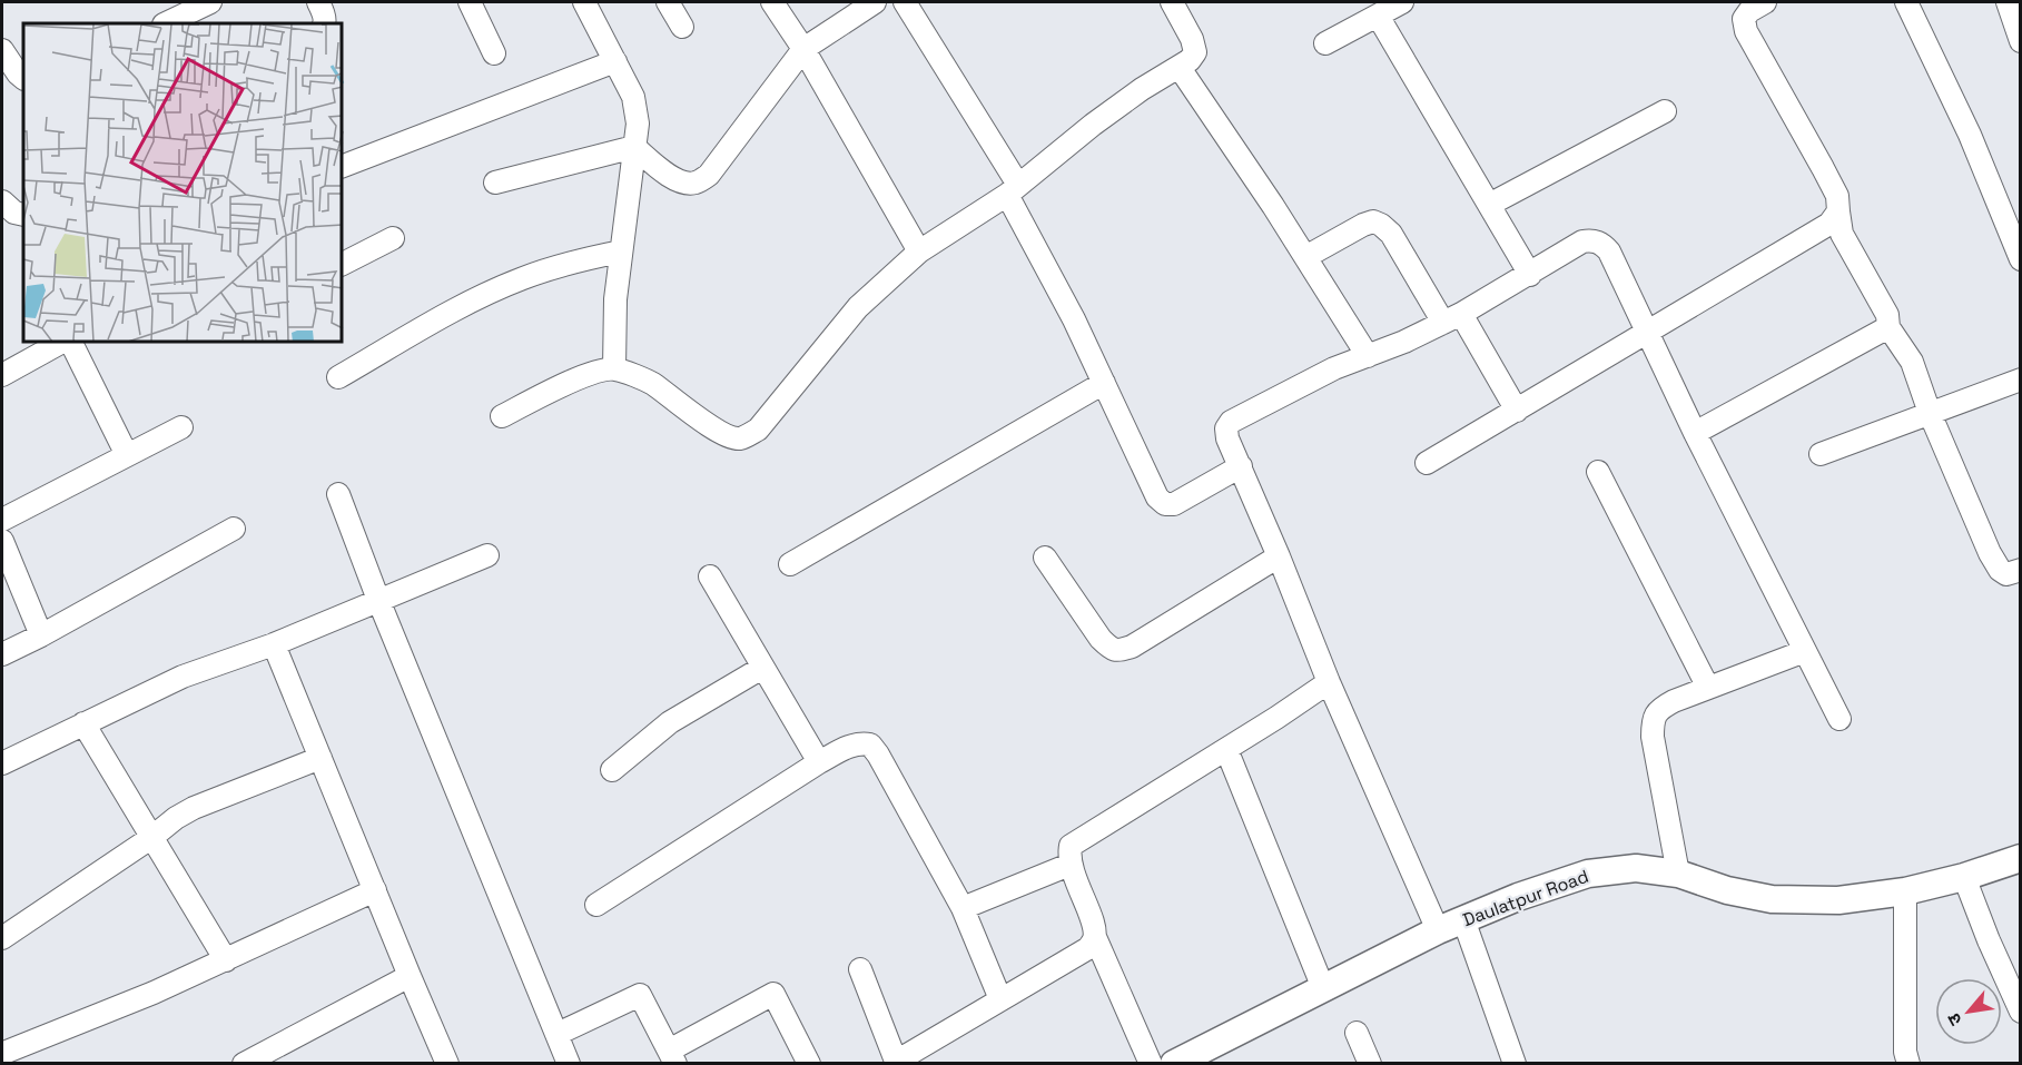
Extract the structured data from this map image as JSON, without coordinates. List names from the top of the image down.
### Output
{
  "streets": {
    "street": ["Daulatpur Road"]
  },
  "north": "bottom left"
}
